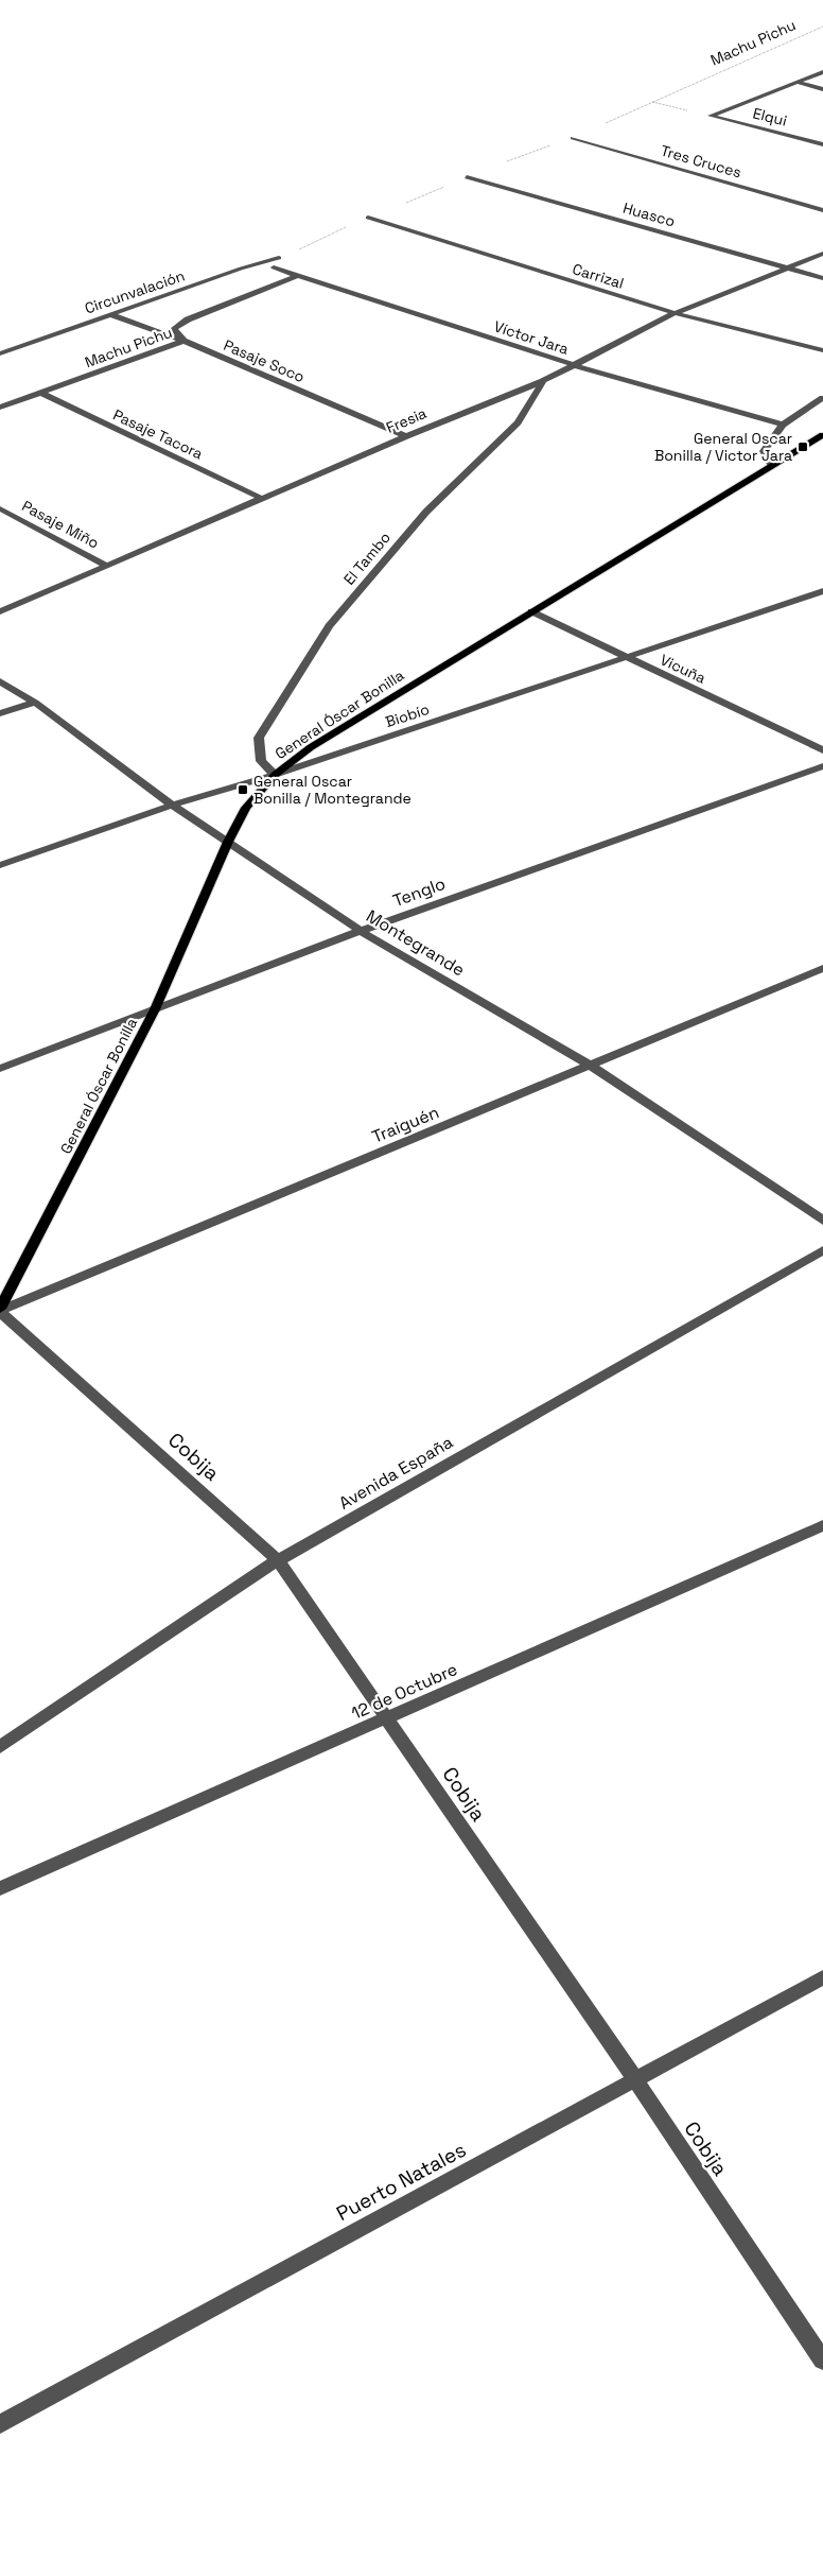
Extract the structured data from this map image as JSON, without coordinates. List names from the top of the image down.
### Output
{
  "streets": {
    "main road": ["General Óscar Bonilla"],
    "street": [
      "Machu Pichu",
      "Elqui",
      "Tres Cruces",
      "Huasco",
      "Carrizal",
      "Circunvalación",
      "Víctor Jara",
      "Pasaje Soco",
      "Fresia",
      "Pasaje Tacora",
      "Pasaje Miño",
      "El Tambo",
      "Vicuña",
      "Biobío",
      "Tenglo",
      "Montegrande",
      "Traiguén",
      "Cobija",
      "Avenida España",
      "12 de Octubre",
      "Puerto Natales"
    ]
  },
  "crossings": [
    ["Machu Pichu", "Víctor Jara"],
    ["Machu Pichu", "Pasaje Soco"],
    ["Machu Pichu", "Pasaje Tacora"],
    ["Huasco", "Fresia"],
    ["Carrizal", "Fresia"],
    ["Circunvalación", "Pasaje Soco"],
    ["Víctor Jara", "Fresia"],
    ["Pasaje Soco", "Fresia"],
    ["Fresia", "Pasaje Tacora"],
    ["Fresia", "Pasaje Miño"],
    ["Fresia", "El Tambo"],
    ["El Tambo", "General Óscar Bonilla"],
    ["El Tambo", "Biobío"],
    ["Vicuña", "General Óscar Bonilla"],
    ["Vicuña", "Biobío"],
    ["General Óscar Bonilla", "Biobío"],
    ["General Óscar Bonilla", "Tenglo"],
    ["General Óscar Bonilla", "Montegrande"],
    ["General Óscar Bonilla", "Traiguén"],
    ["General Óscar Bonilla", "Cobija"],
    ["Biobío", "Montegrande"],
    ["Tenglo", "Montegrande"],
    ["Montegrande", "Traiguén"],
    ["Traiguén", "Cobija"],
    ["Cobija", "Avenida España"],
    ["Cobija", "12 de Octubre"],
    ["Cobija", "Puerto Natales"]
  ],
  "places": {
    "transit": ["General Oscar Bonilla / Victor Jara", "General Oscar Bonilla / Montegrande"]
  }
}
